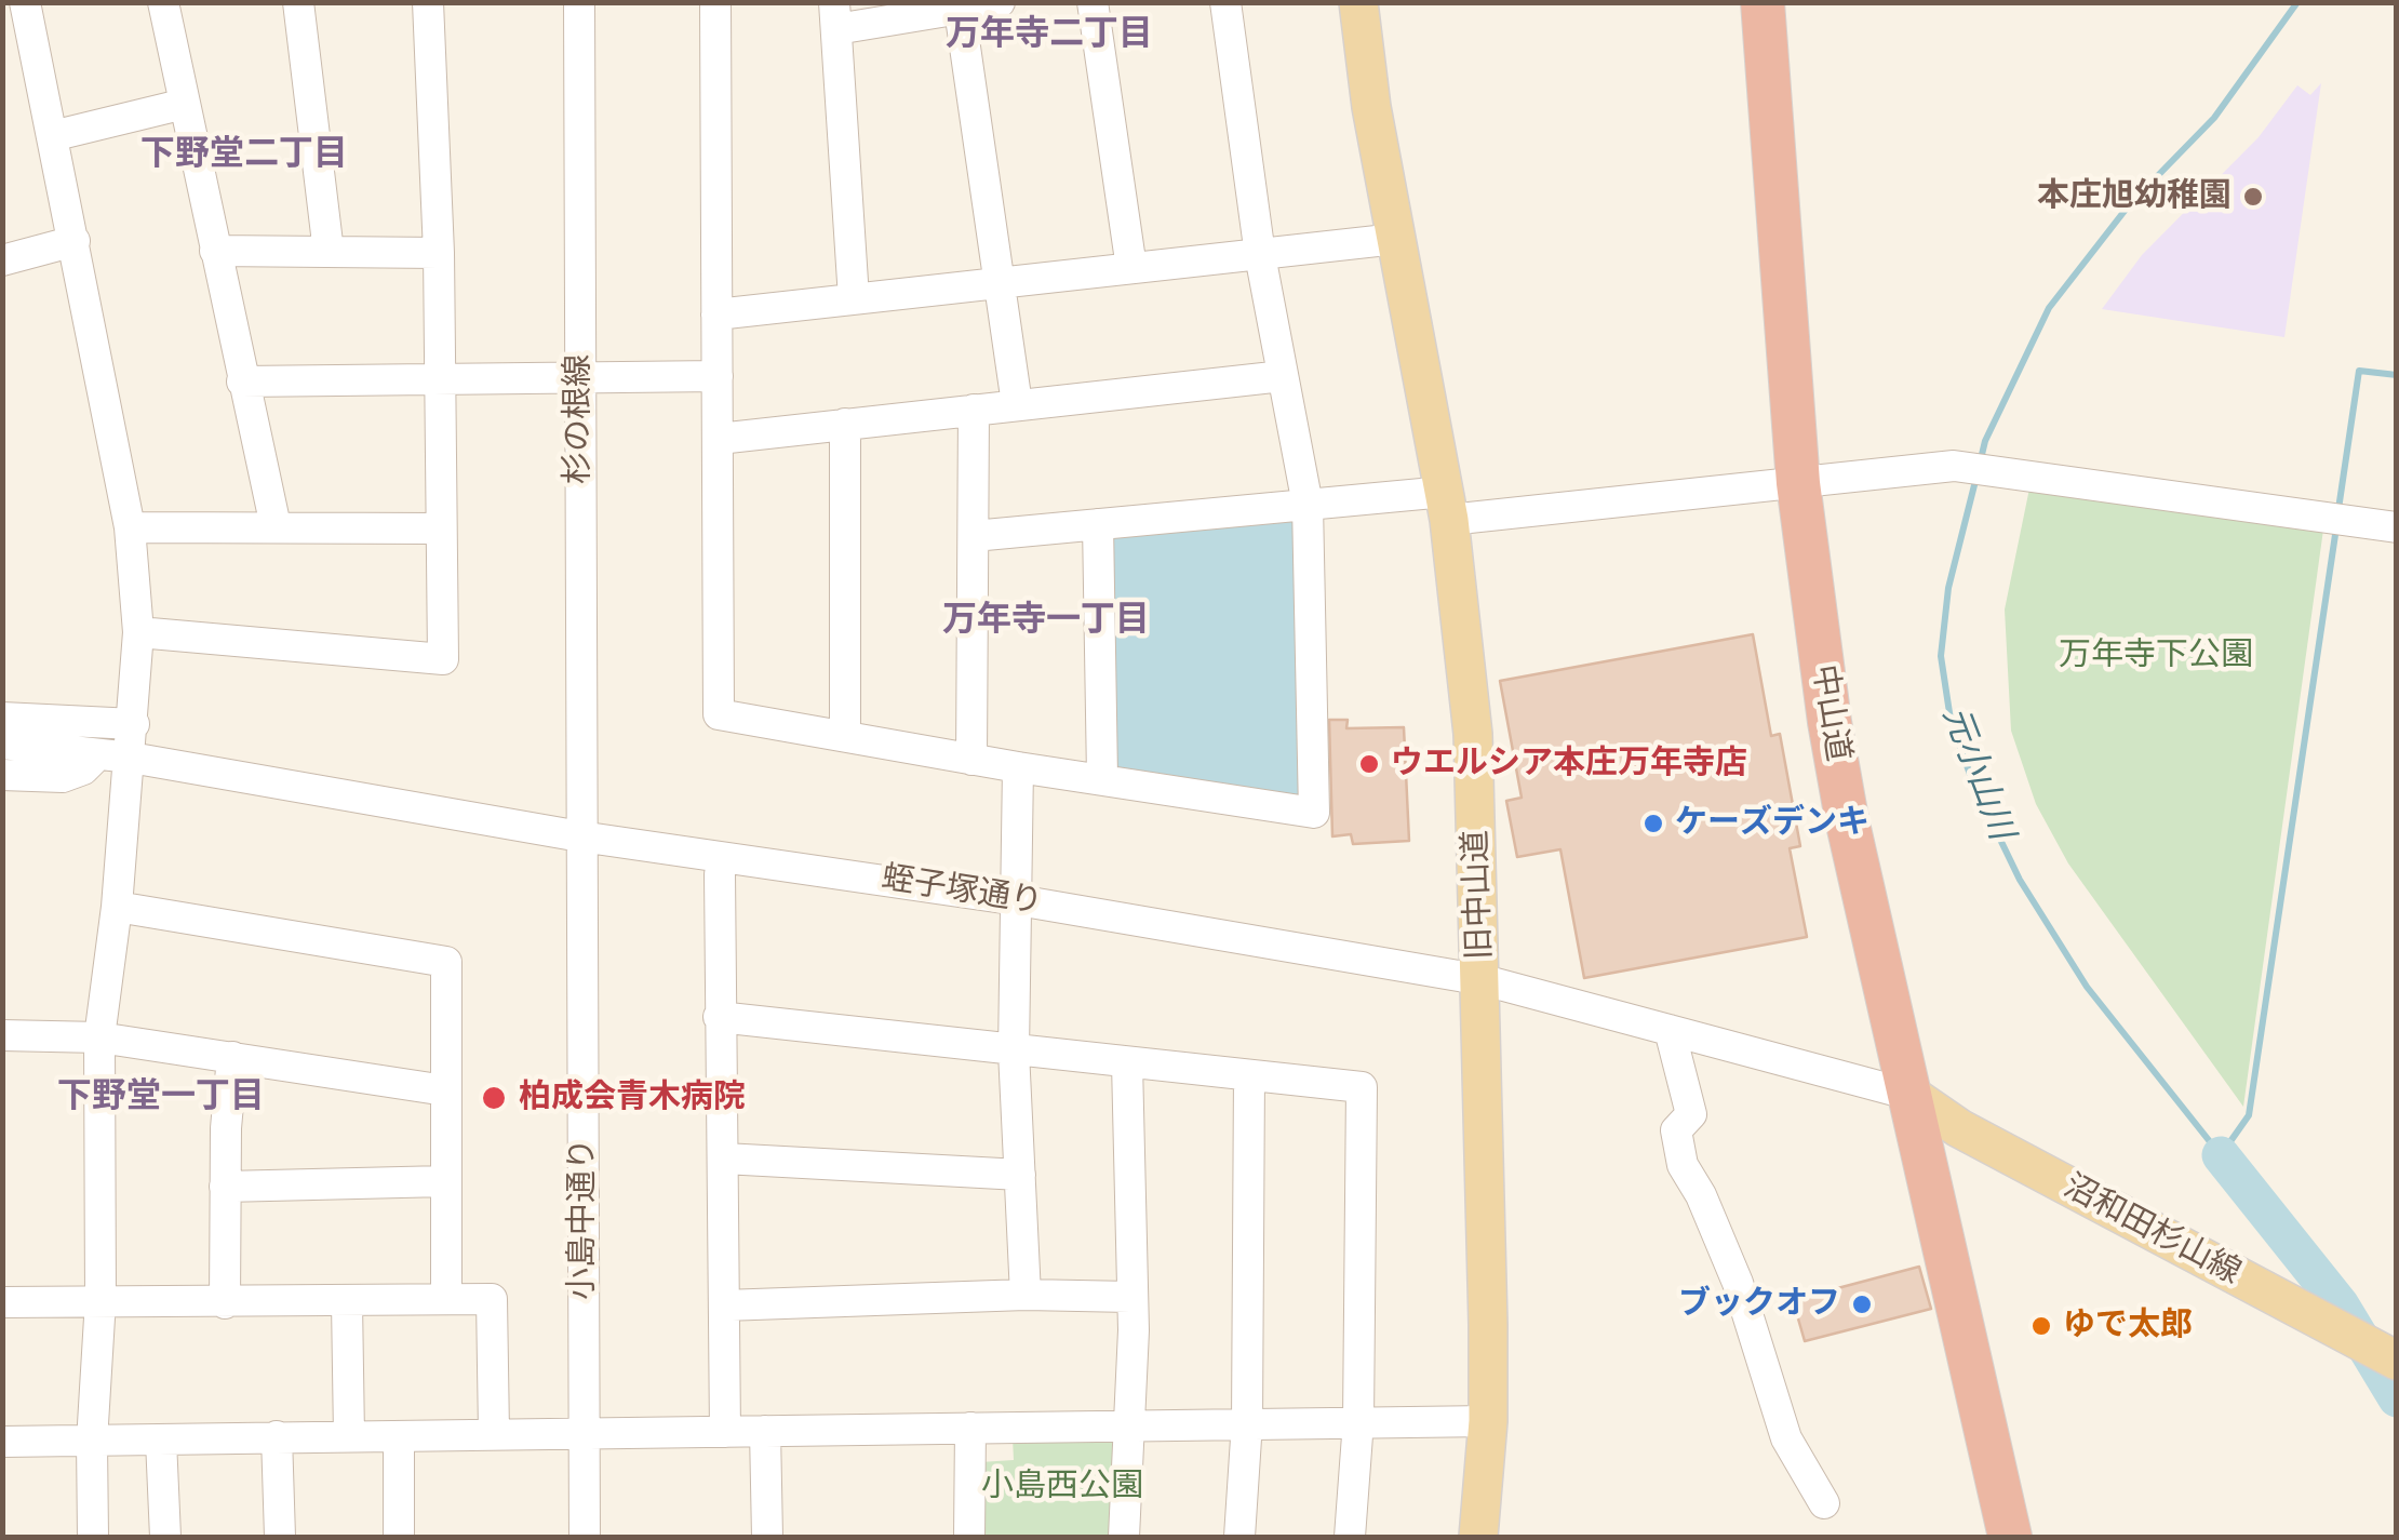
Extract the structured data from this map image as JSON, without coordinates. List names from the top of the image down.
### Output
{
  "streets": {
    "highway": ["中山道"],
    "main road": ["旧中山道", "沼和田杉山線"],
    "street": ["杉の根線", "蛭子塚通り", "小島中通り"]
  },
  "crossings": [
    ["杉の根線", "蛭子塚通り"],
    ["杉の根線", "小島中通り"],
    ["中山道", "蛭子塚通り"],
    ["中山道", "沼和田杉山線"],
    ["蛭子塚通り", "旧中山道"],
    ["蛭子塚通り", "小島中通り"],
    ["蛭子塚通り", "沼和田杉山線"]
  ],
  "districts": [
    "万年寺二丁目",
    "下野堂二丁目",
    "万年寺一丁目",
    "下野堂一丁目"
  ],
  "water": ["元小山川"],
  "parks": ["万年寺下公園", "小島西公園"],
  "places": [
    "本庄旭幼稚園",
    "ウエルシア本庄万年寺店",
    "ケーズデンキ",
    "柏成会青木病院",
    "ブックオフ",
    "ゆで太郎"
  ]
}
